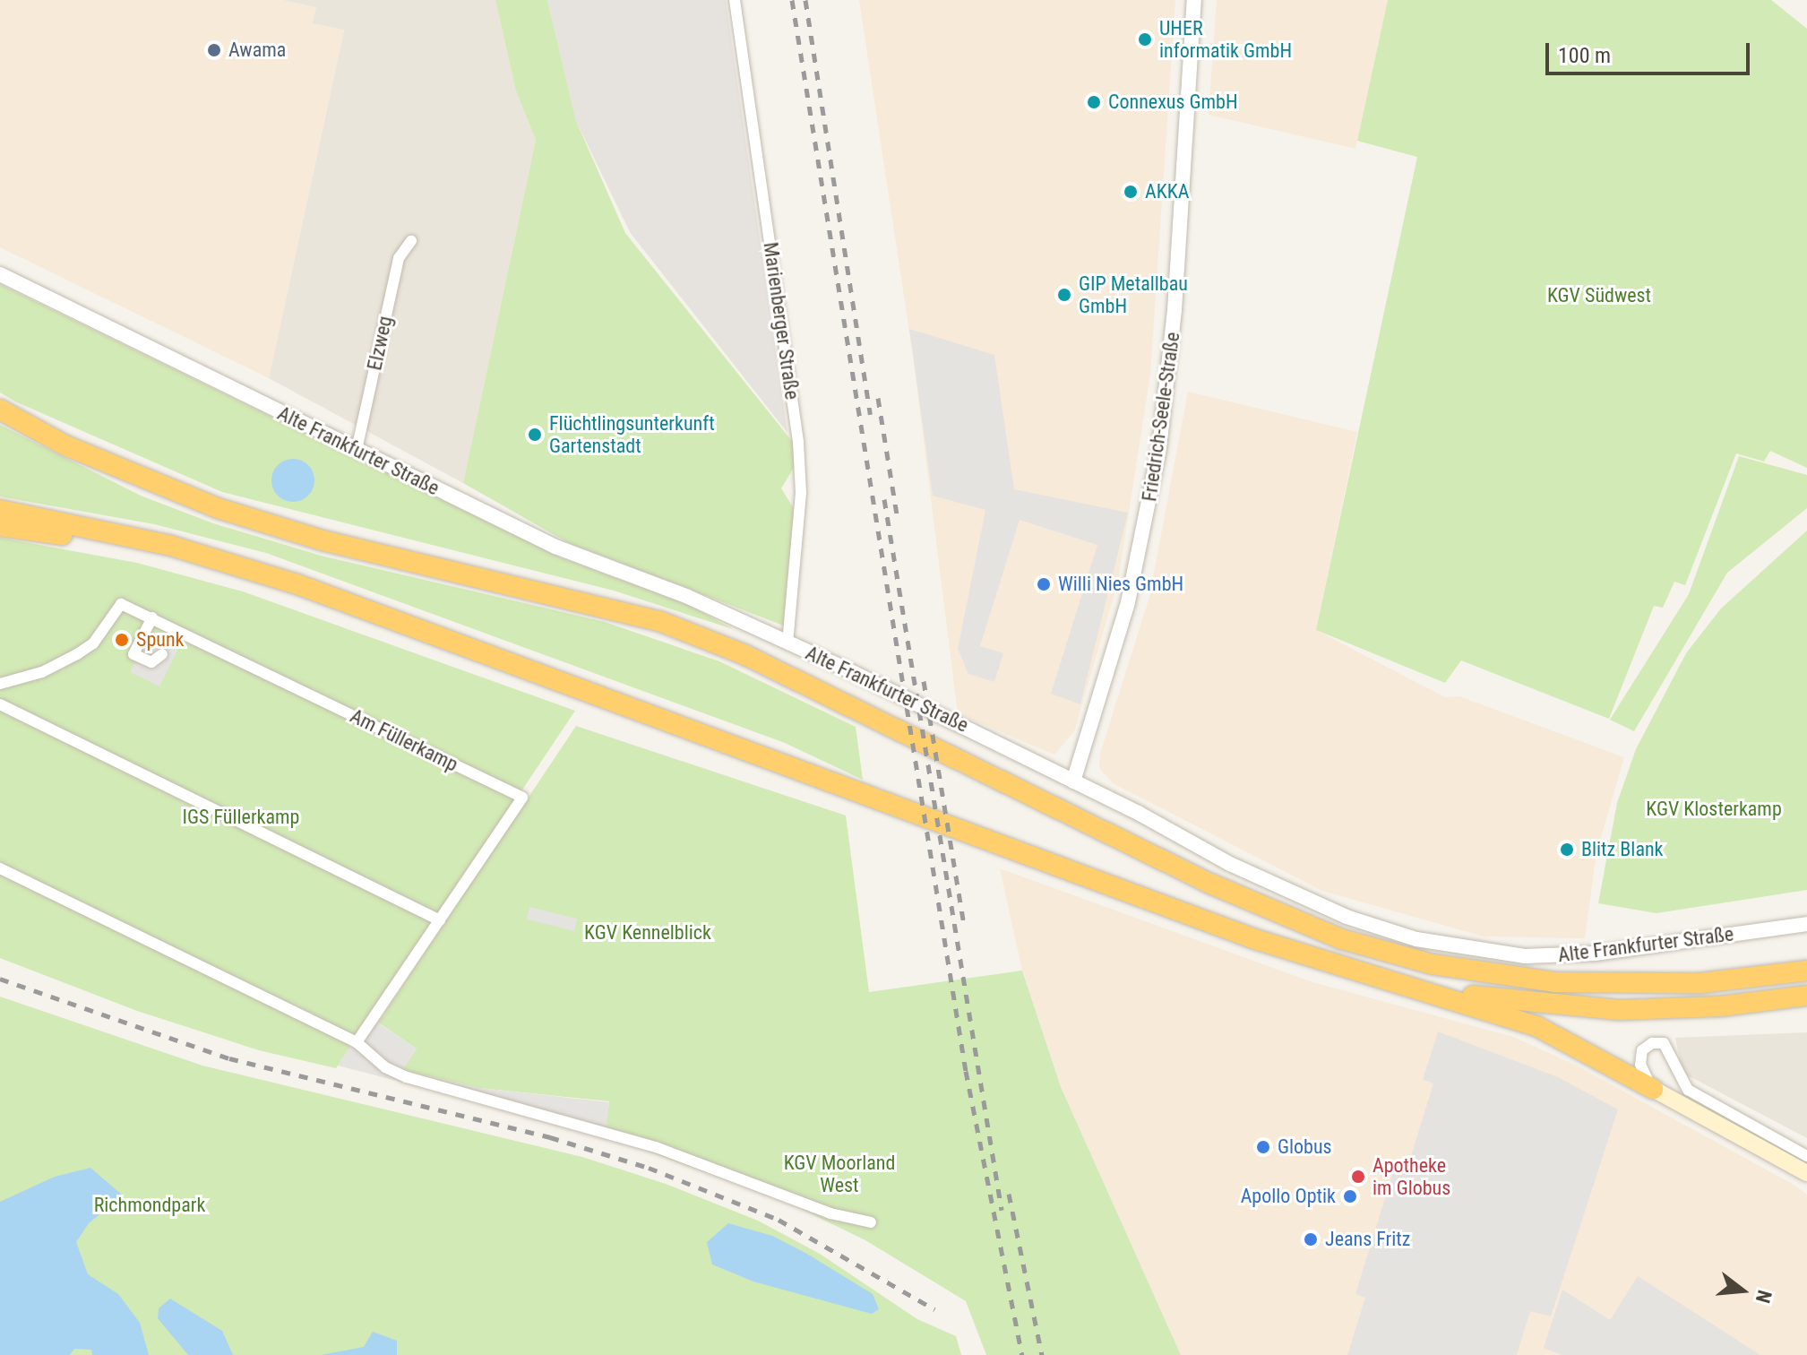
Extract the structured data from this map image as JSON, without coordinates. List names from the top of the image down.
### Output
{
  "streets": {
    "street": [
      "Marienberger Straße",
      "Elzweg",
      "Friedrich-Seele-Straße",
      "Alte Frankfurter Straße",
      "Am Füllerkamp"
    ]
  },
  "crossings": [
    ["Marienberger Straße", "Alte Frankfurter Straße"],
    ["Elzweg", "Alte Frankfurter Straße"],
    ["Friedrich-Seele-Straße", "Alte Frankfurter Straße"]
  ],
  "parks": [
    "KGV Südwest",
    "KGV Klosterkamp",
    "IGS Füllerkamp",
    "KGV Kennelblick",
    "KGV Moorland West",
    "Richmondpark"
  ],
  "places": [
    "UHER informatik GmbH",
    "Awama",
    "Connexus GmbH",
    "AKKA",
    "GIP Metallbau GmbH",
    "Flüchtlingsunterkunft Gartenstadt",
    "Willi Nies GmbH",
    "Spunk",
    "Blitz Blank",
    "Globus",
    "Apotheke im Globus",
    "Apollo Optik",
    "Jeans Fritz"
  ],
  "scale_bar": "100 m",
  "north": "right"
}
